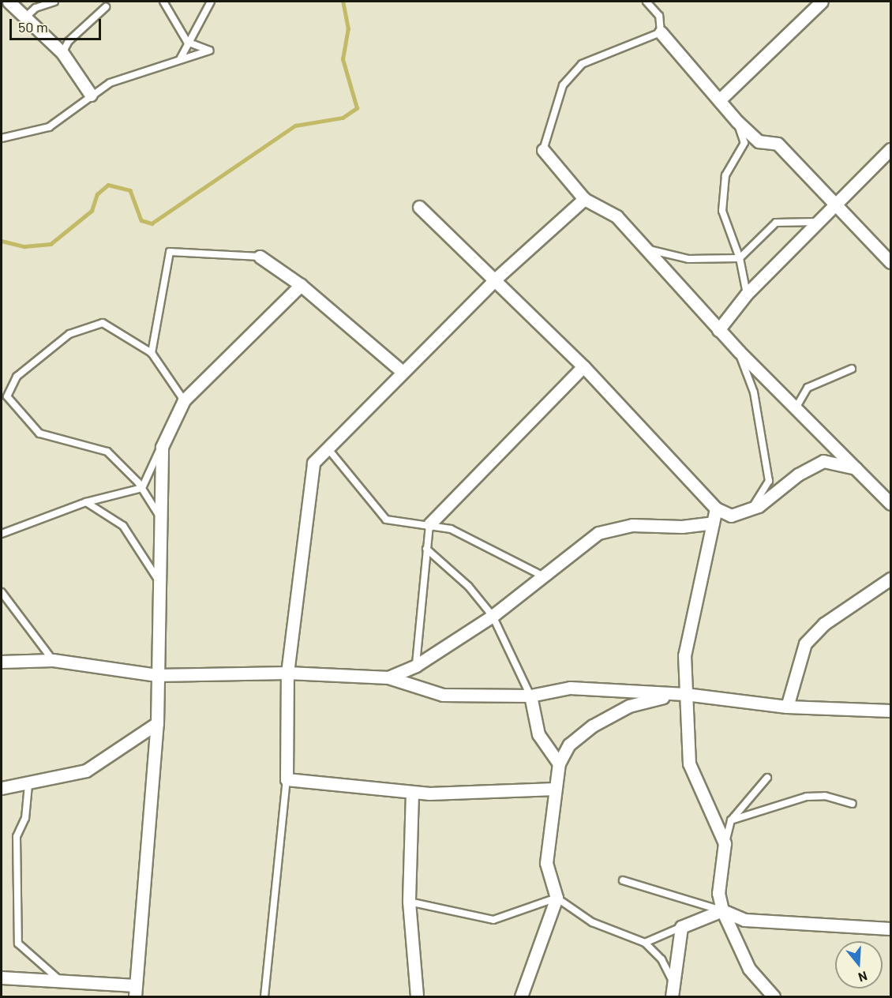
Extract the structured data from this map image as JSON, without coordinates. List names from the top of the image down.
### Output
{
  "scale_bar": "50 m",
  "north": "bottom"
}
